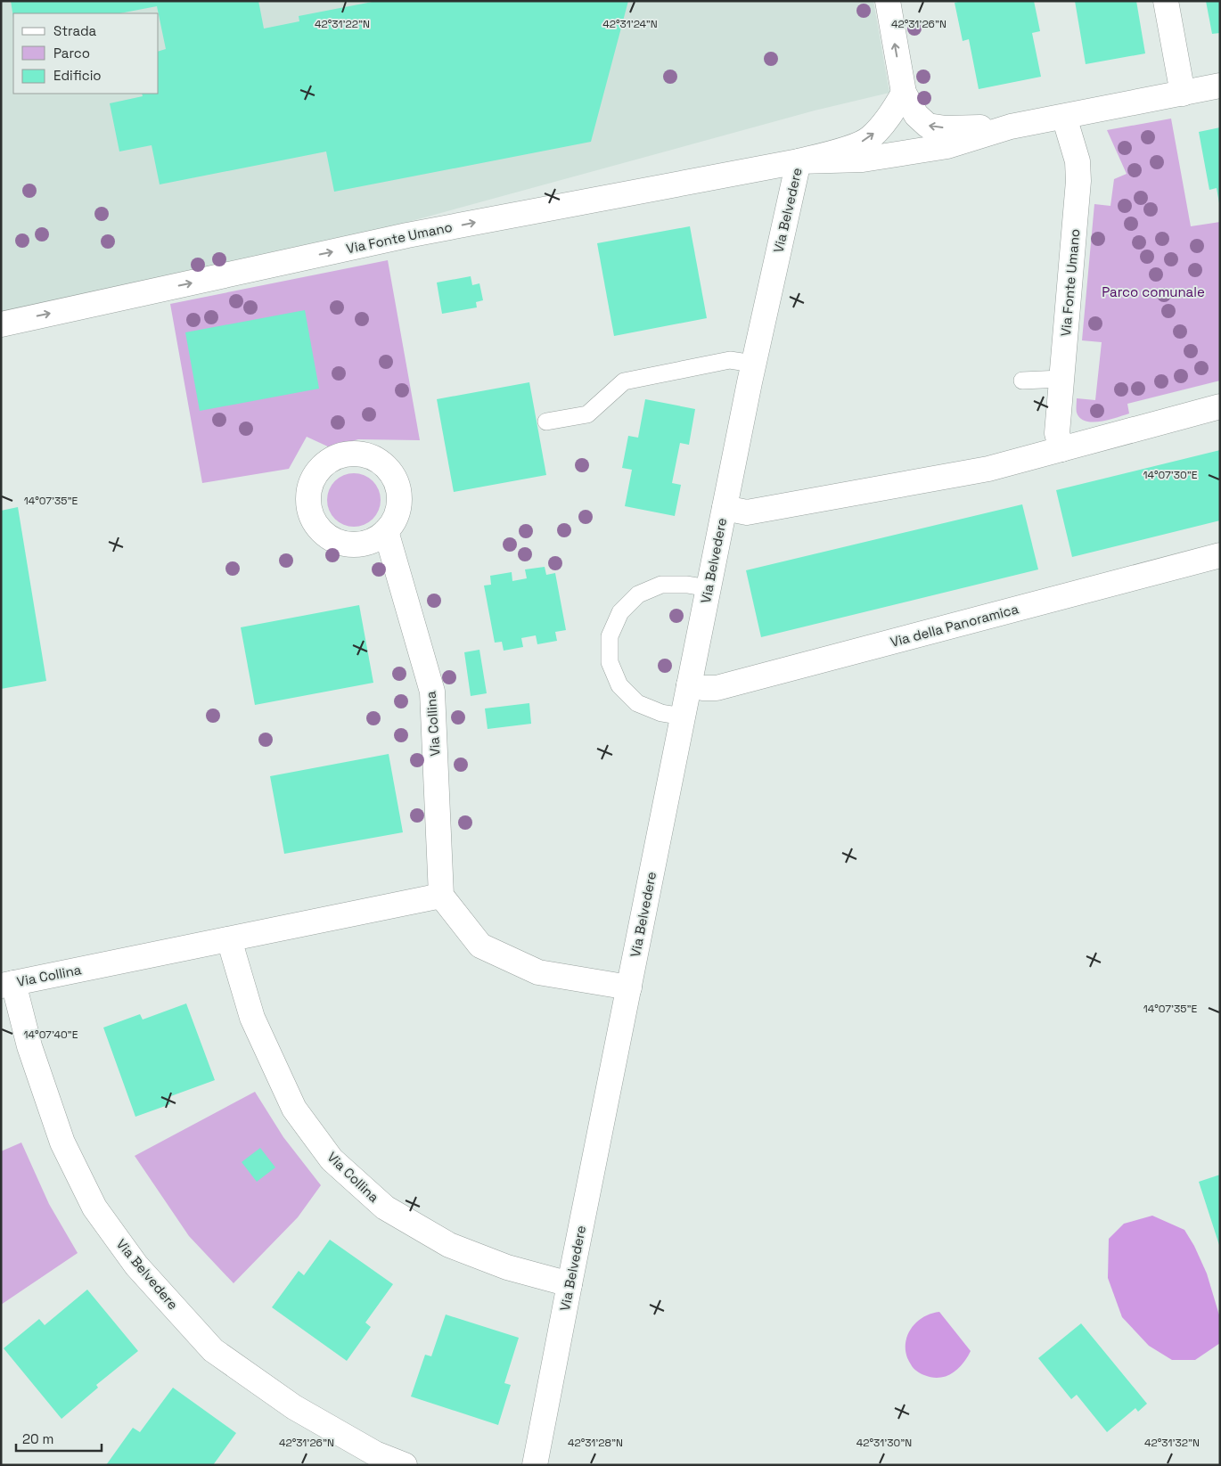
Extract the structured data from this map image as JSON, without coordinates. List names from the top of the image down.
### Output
{
  "streets": {
    "street": [
      "Via Belvedere",
      "Via Fonte Umano",
      "Via della Panoramica",
      "Via Collina"
    ]
  },
  "crossings": [
    ["Via Belvedere", "Via Fonte Umano"],
    ["Via Belvedere", "Via della Panoramica"],
    ["Via Belvedere", "Via Collina"]
  ],
  "parks": ["Parco comunale"],
  "legend": ["Strada", "Parco", "Edificio"],
  "scale_bar": "20 m",
  "coordinates": [
    "42°31'22\"N",
    "42°31'24\"N",
    "42°31'26\"N",
    "14°07'30\"E",
    "14°07'35\"E",
    "14°07'40\"E",
    "42°31'28\"N",
    "42°31'30\"N",
    "42°31'32\"N"
  ]
}
